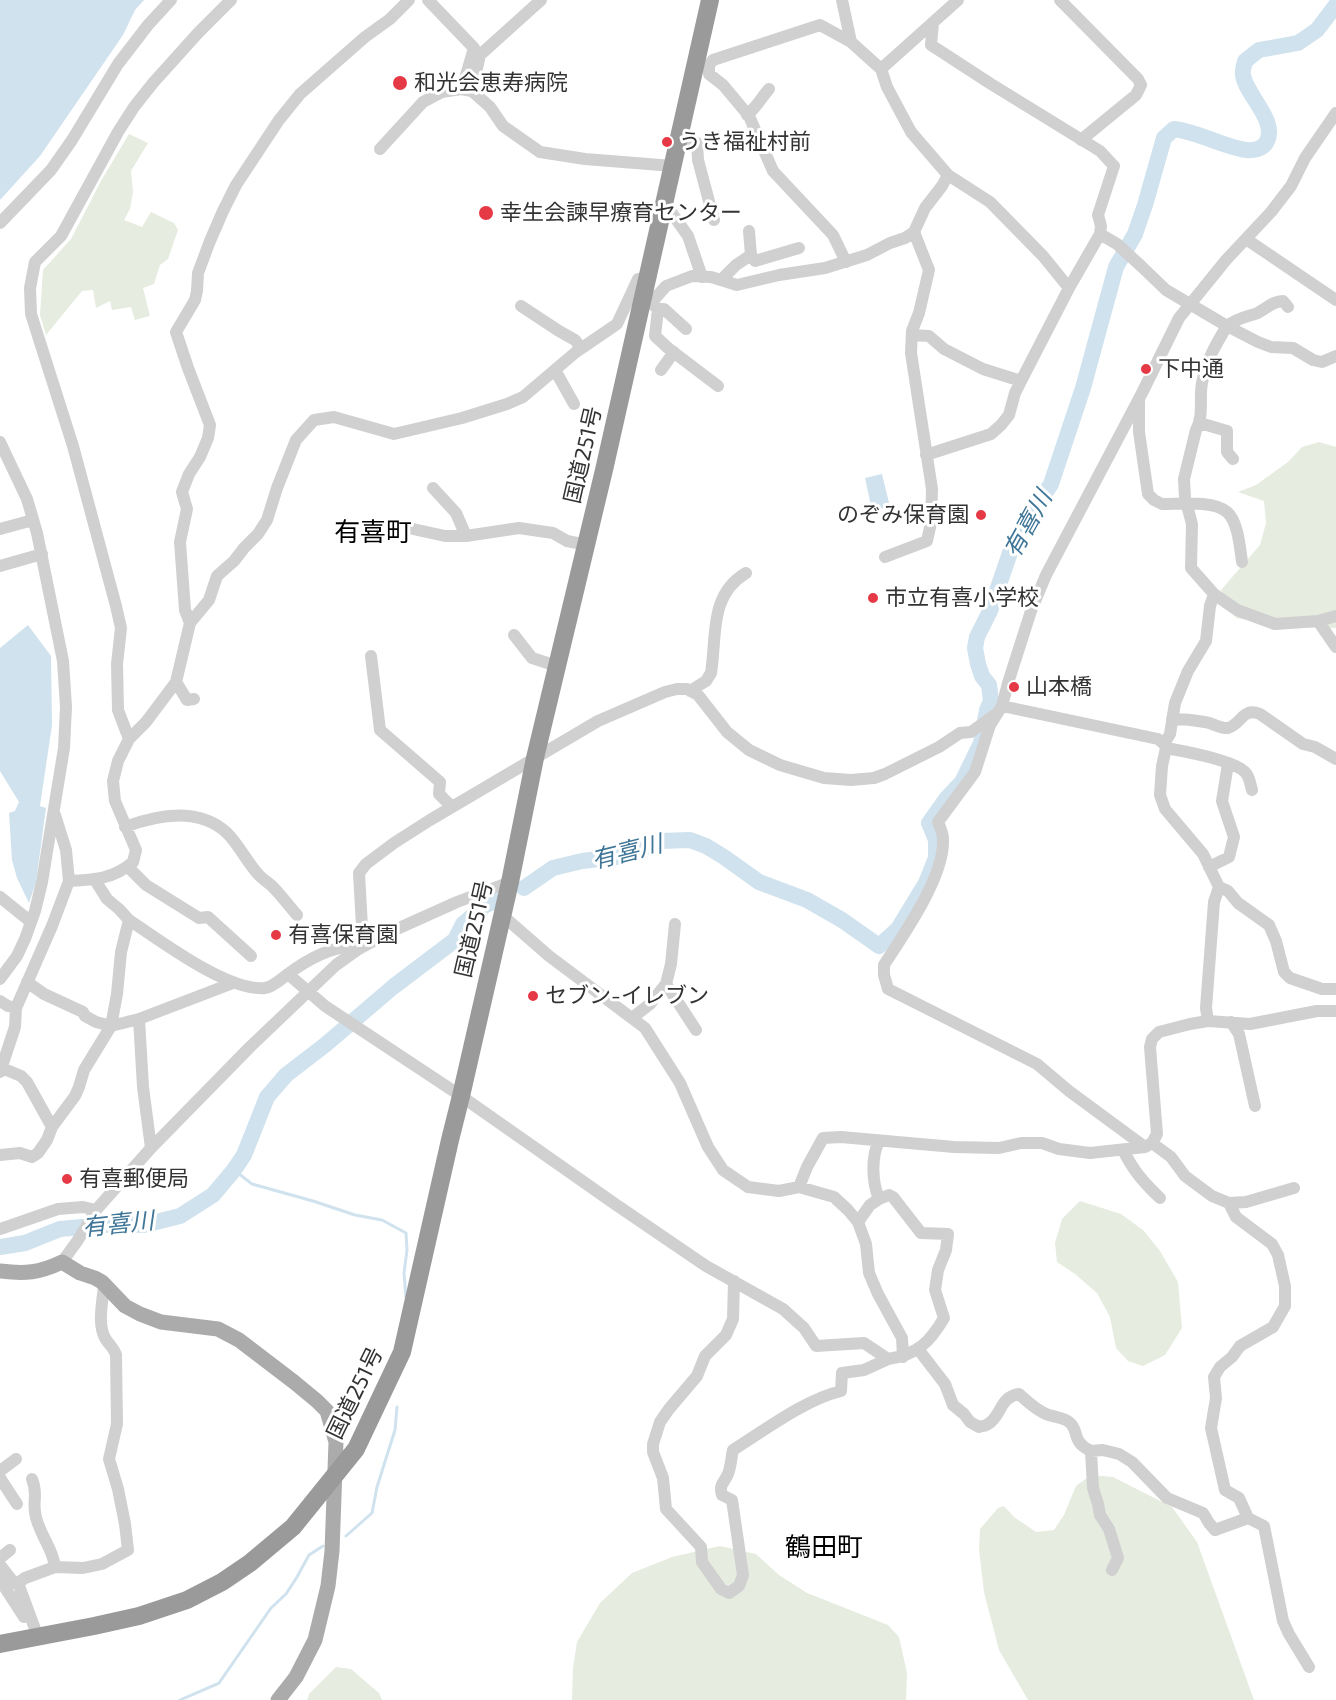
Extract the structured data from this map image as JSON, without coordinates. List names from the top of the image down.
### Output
{
  "streets": {
    "highway": ["国道251号"]
  },
  "districts": ["有喜町", "鶴田町"],
  "water": ["有喜川"],
  "places": [
    "和光会恵寿病院",
    "うき福祉村前",
    "幸生会諫早療育センター",
    "下中通",
    "のぞみ保育園",
    "市立有喜小学校",
    "山本橋",
    "有喜保育園",
    "セブン-イレブン",
    "有喜郵便局"
  ]
}
